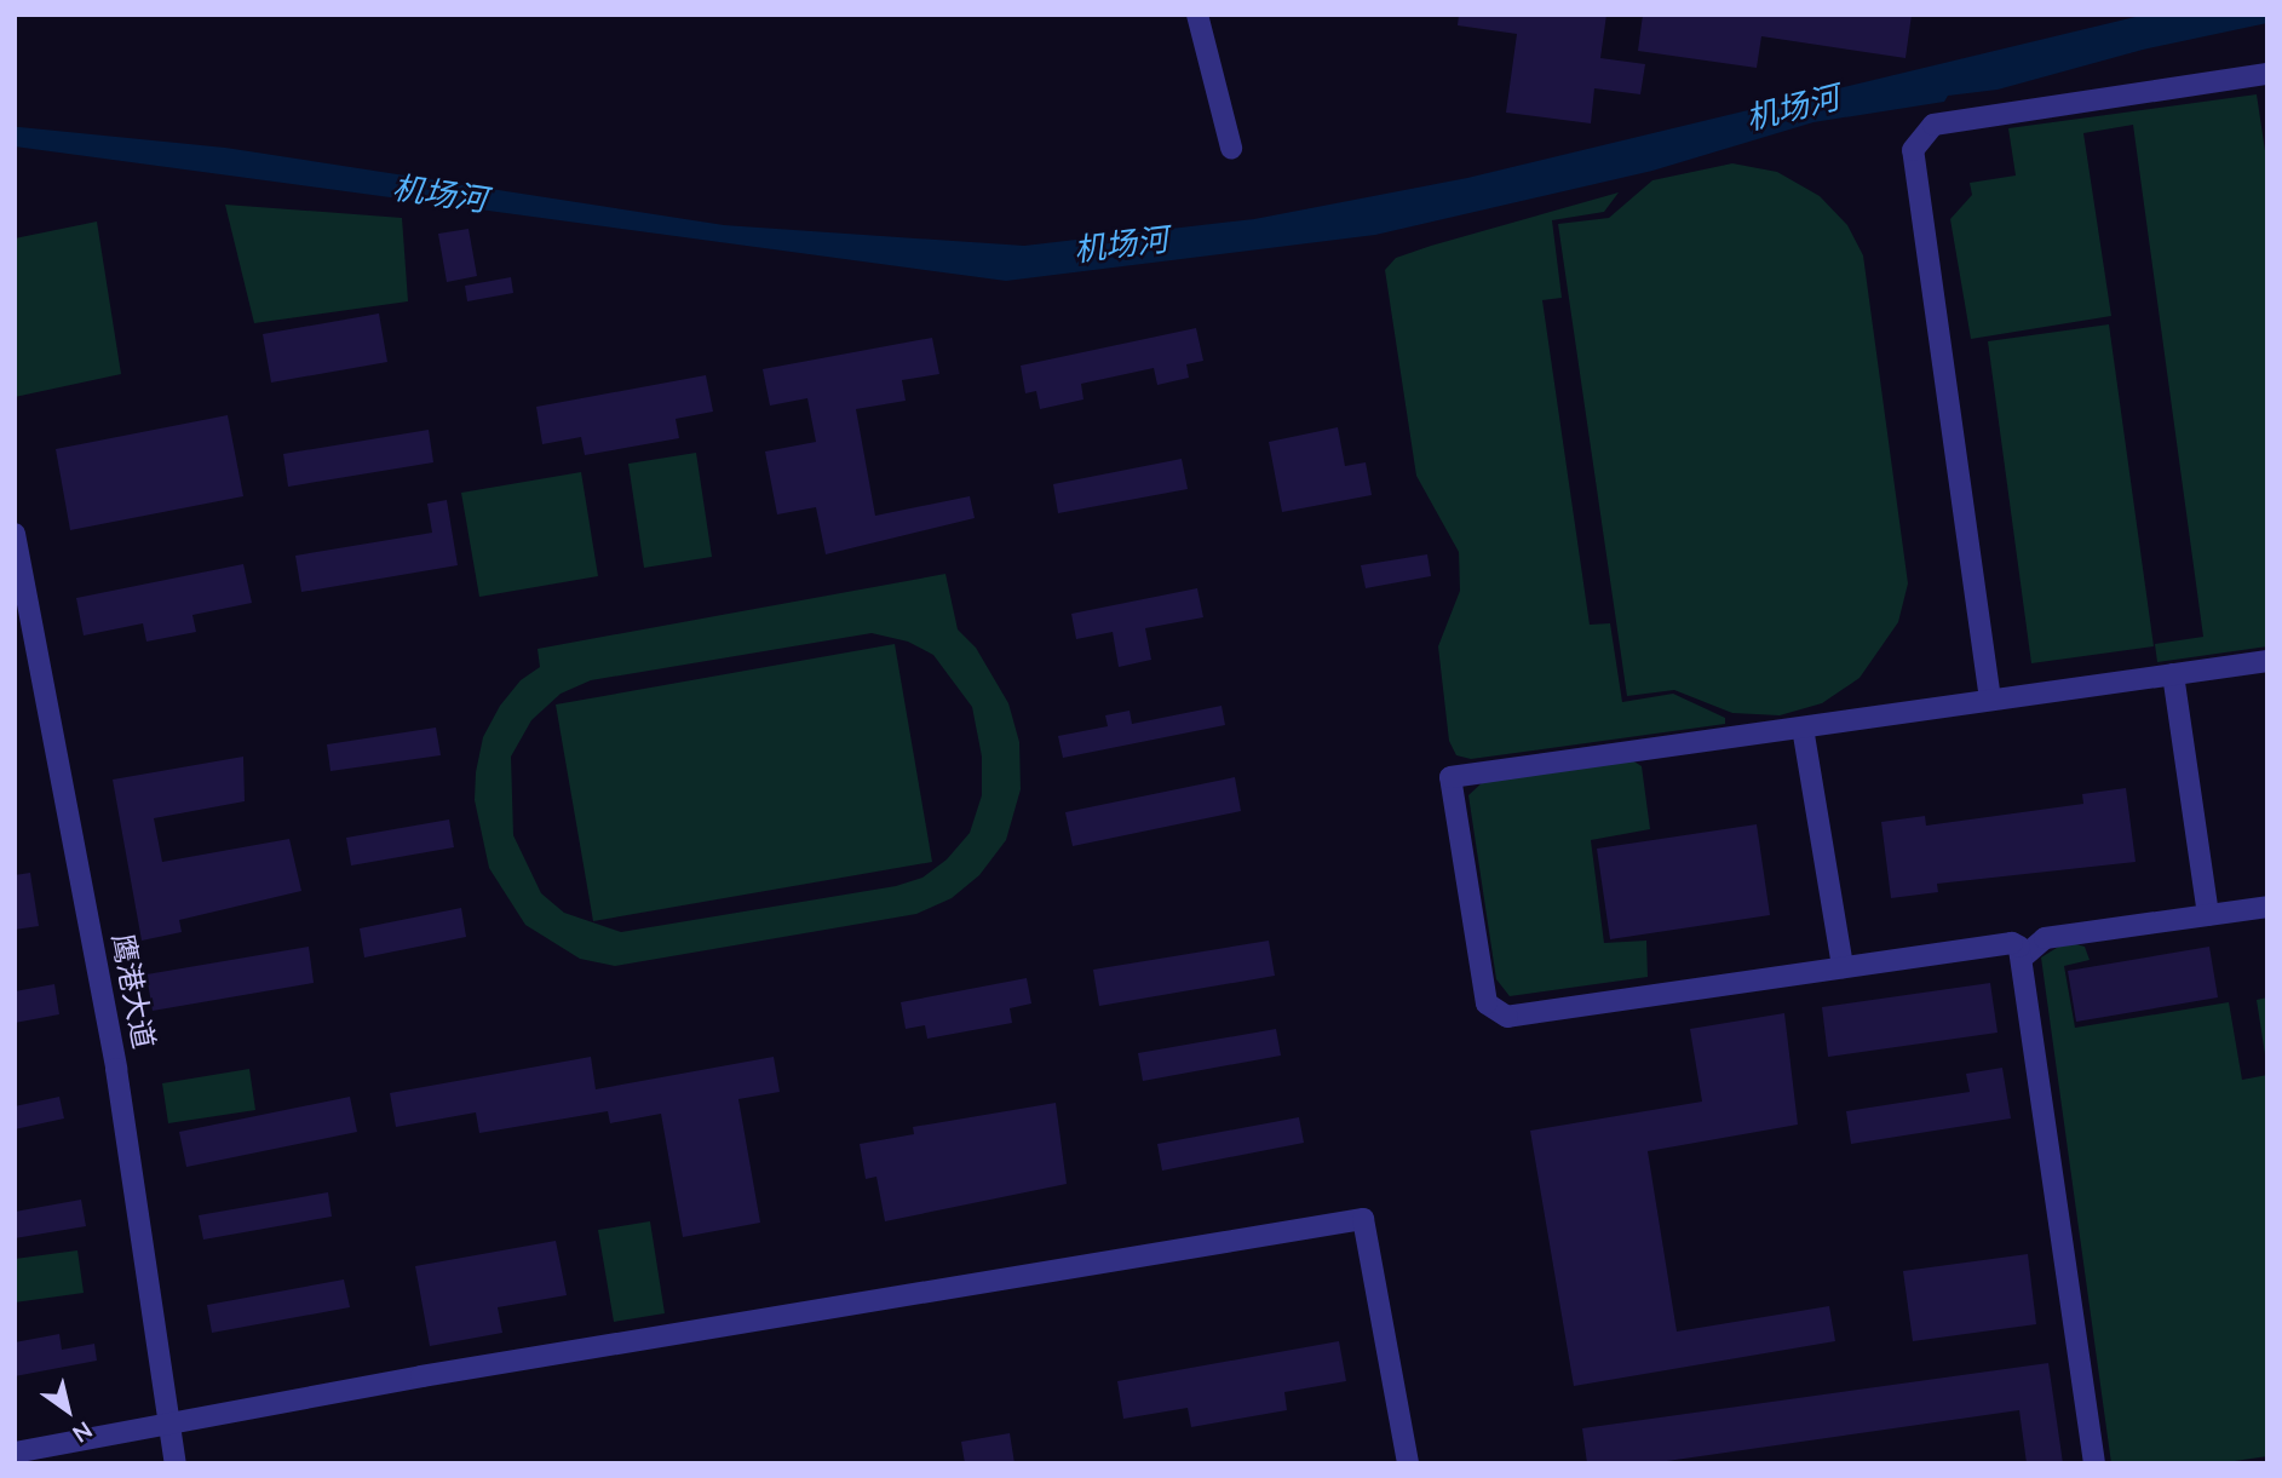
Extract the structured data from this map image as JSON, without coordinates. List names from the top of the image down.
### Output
{
  "streets": {
    "street": ["鹰港大道"]
  },
  "water": ["机场河"],
  "north": "bottom right"
}
